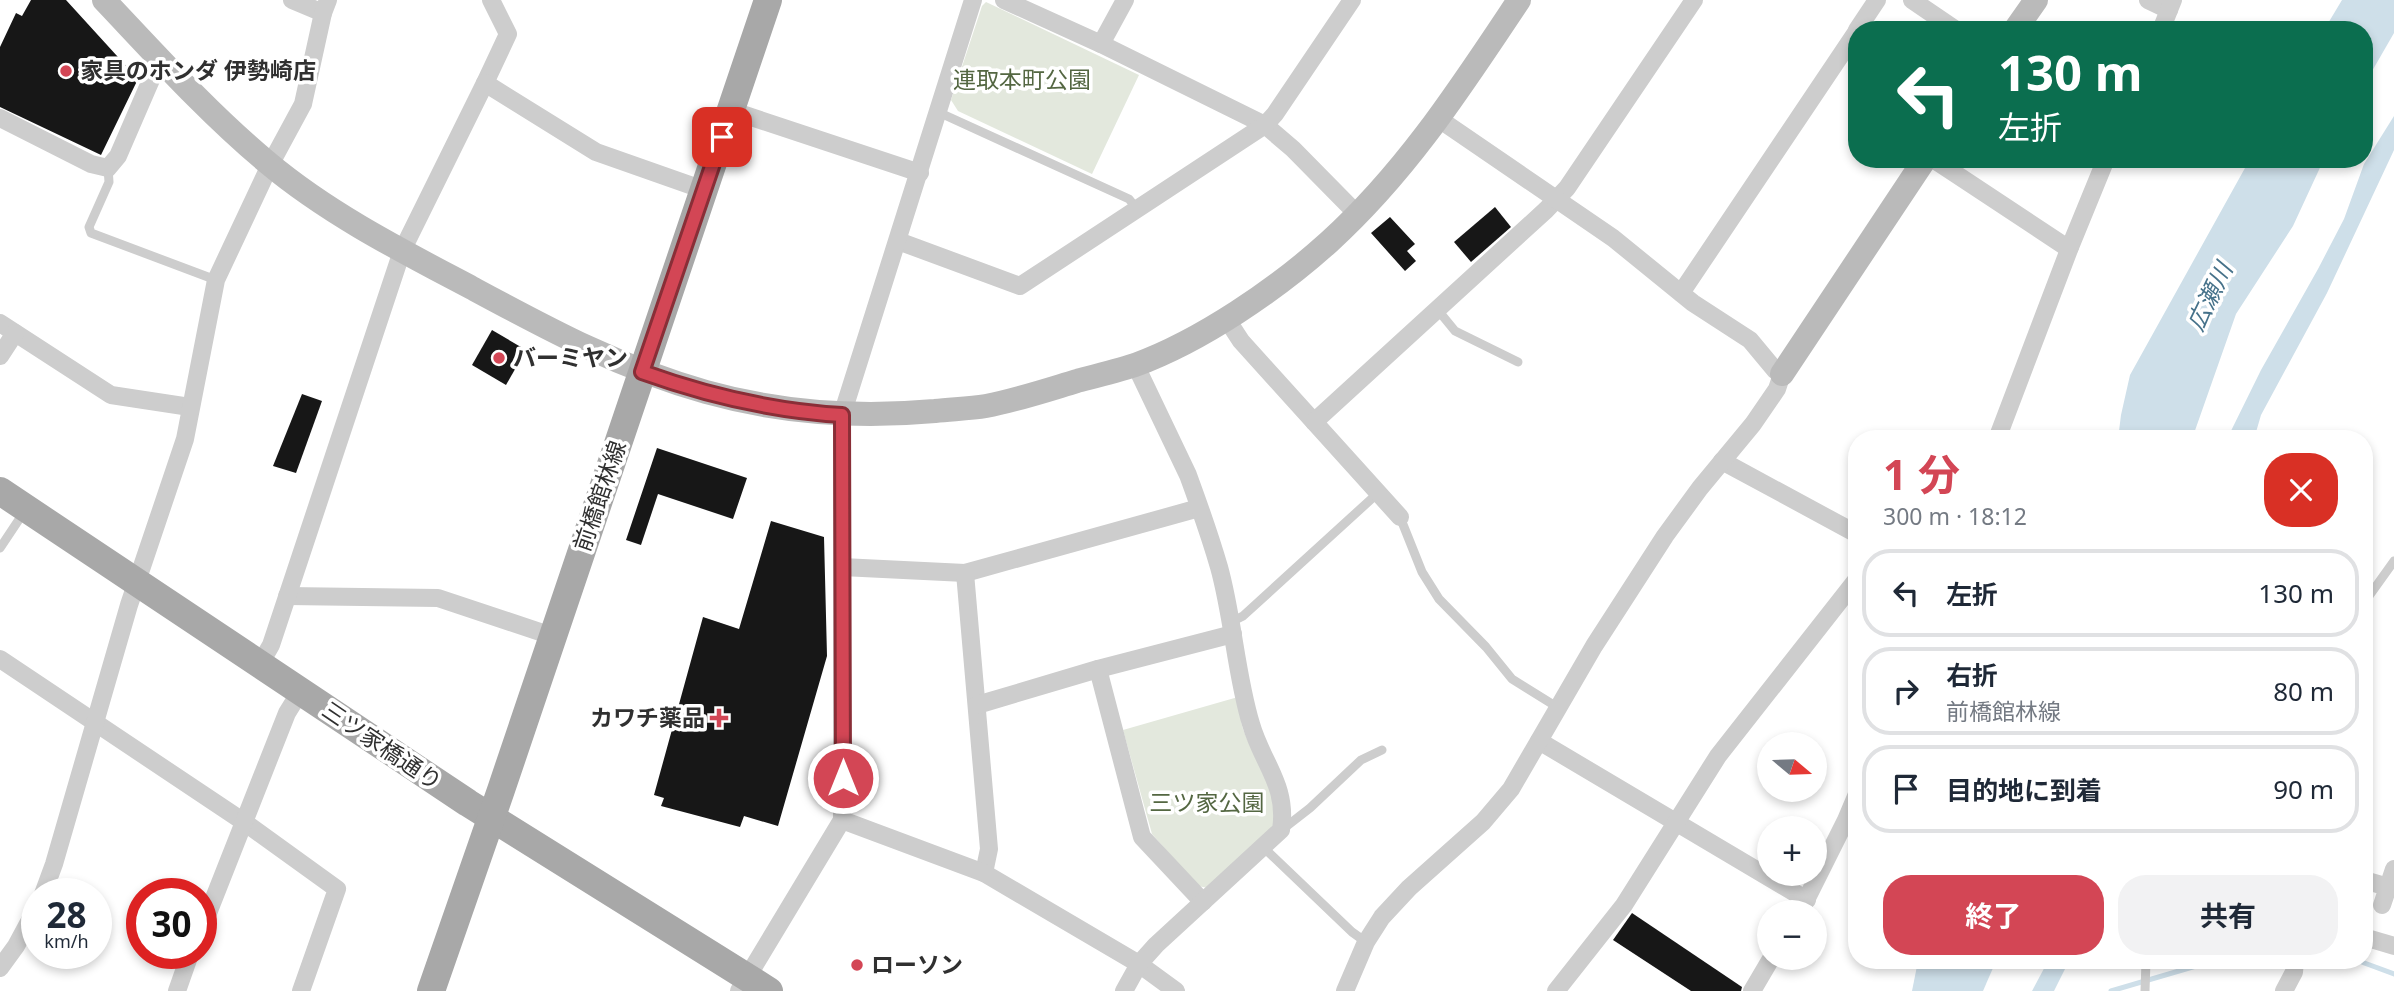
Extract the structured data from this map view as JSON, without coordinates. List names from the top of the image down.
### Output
{
  "streets": {
    "main road": ["前橋館林線", "三ツ家橋通り"]
  },
  "crossings": [
    ["前橋館林線", "三ツ家橋通り"]
  ],
  "water": ["広瀬川"],
  "parks": ["連取本町公園", "三ツ家公園"],
  "places": {
    "other": ["家具のホンダ 伊勢崎店", "バーミヤン", "ローソン"],
    "health": ["カワチ薬品"]
  },
  "north": "right",
  "page": {
    "turn": ["130 m", "左折"],
    "heading": ["1 分", "300 m · 18:12"],
    "list": [
      {
        "name": "左折",
        "value": "130 m"
      },
      {
        "name": "右折",
        "note": "前橋館林線",
        "value": "80 m"
      },
      {
        "name": "目的地に到着",
        "value": "90 m"
      }
    ],
    "map_buttons": ["+", "−"],
    "buttons": ["終了", "共有"],
    "speed": "28 km/h",
    "limit": "30"
  }
}
